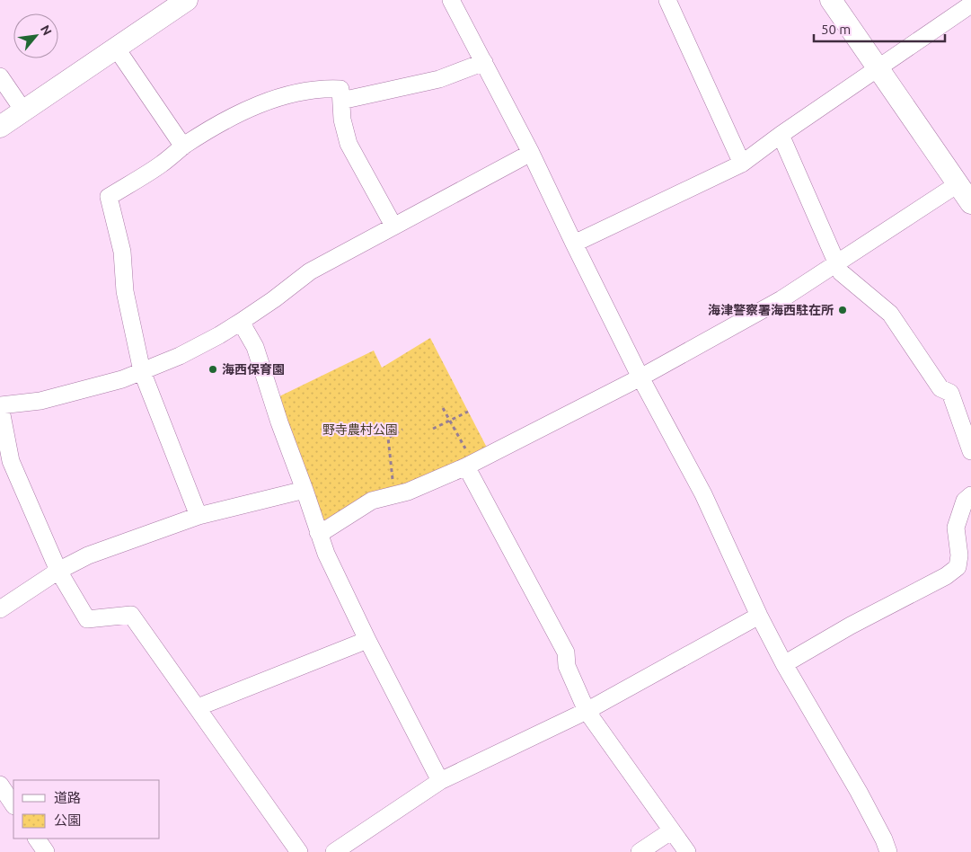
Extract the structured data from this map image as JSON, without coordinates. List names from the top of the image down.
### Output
{
  "parks": ["野寺農村公園"],
  "places": ["海津警察署海西駐在所", "海西保育園"],
  "legend": ["道路", "公園"],
  "scale_bar": "50 m",
  "north": "top right"
}
